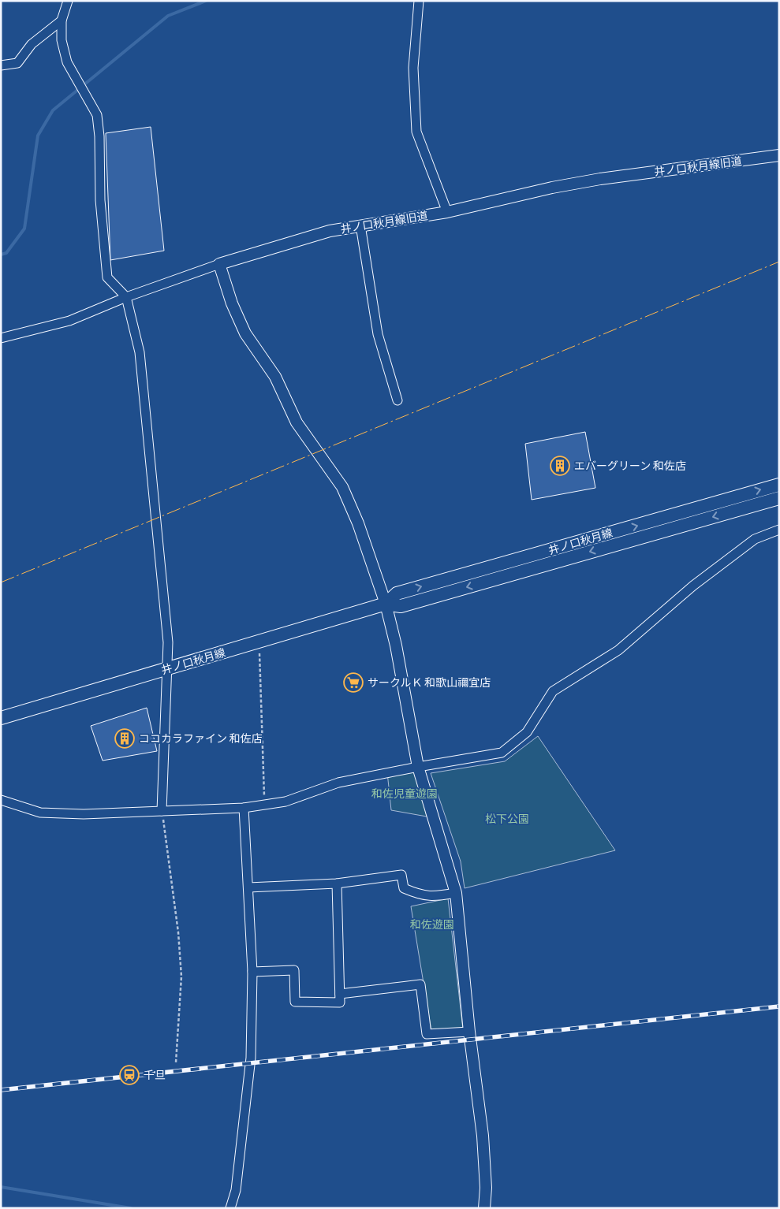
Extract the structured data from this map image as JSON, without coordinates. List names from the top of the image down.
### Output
{
  "streets": {
    "main road": ["井ノ口秋月線"],
    "street": ["井ノ口秋月線旧道"]
  },
  "parks": ["和佐児童遊園", "松下公園", "和佐遊園"],
  "places": {
    "building": ["エバーグリーン 和佐店", "ココカラファイン 和佐店"],
    "supermarket": ["サークルＫ 和歌山禰宜店"],
    "station": ["千旦"]
  }
}
